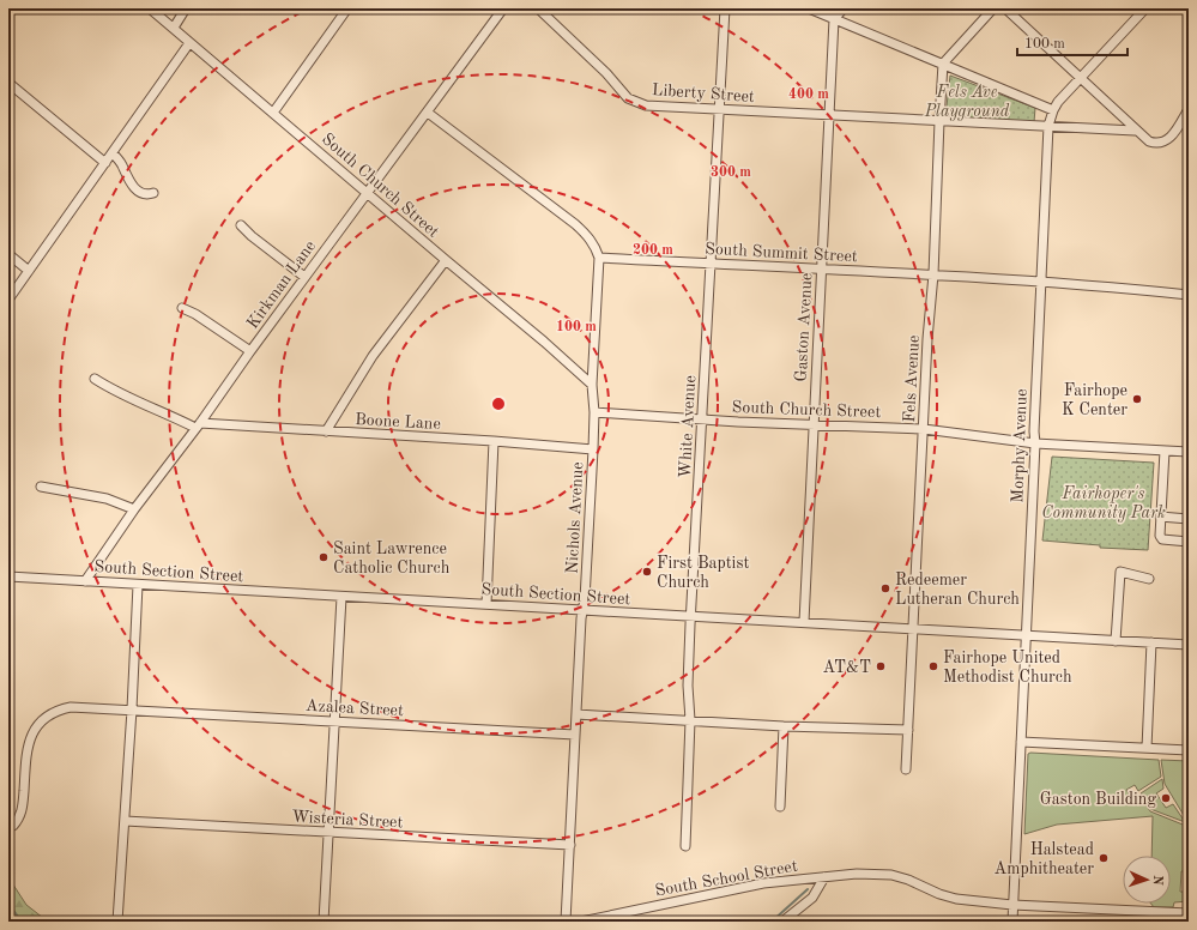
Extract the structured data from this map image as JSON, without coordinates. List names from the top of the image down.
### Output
{
  "streets": {
    "street": [
      "Liberty Street",
      "South Church Street",
      "South Summit Street",
      "Kirkman Lane",
      "Gaston Avenue",
      "Fels Avenue",
      "Boone Lane",
      "White Avenue",
      "Morphy Avenue",
      "Nichols Avenue",
      "South Section Street",
      "Azalea Street",
      "Wisteria Street",
      "South School Street"
    ]
  },
  "crossings": [
    ["Liberty Street", "Gaston Avenue"],
    ["Liberty Street", "Fels Avenue"],
    ["Liberty Street", "White Avenue"],
    ["Liberty Street", "Morphy Avenue"],
    ["South Church Street", "Kirkman Lane"],
    ["South Church Street", "Gaston Avenue"],
    ["South Church Street", "Fels Avenue"],
    ["South Church Street", "White Avenue"],
    ["South Church Street", "Morphy Avenue"],
    ["South Church Street", "Nichols Avenue"],
    ["South Summit Street", "Gaston Avenue"],
    ["South Summit Street", "Fels Avenue"],
    ["South Summit Street", "White Avenue"],
    ["South Summit Street", "Morphy Avenue"],
    ["South Summit Street", "Nichols Avenue"],
    ["Kirkman Lane", "Boone Lane"],
    ["Kirkman Lane", "South Section Street"],
    ["Gaston Avenue", "South Section Street"],
    ["Fels Avenue", "South Section Street"],
    ["Boone Lane", "Nichols Avenue"],
    ["White Avenue", "South Section Street"],
    ["Morphy Avenue", "South Section Street"],
    ["Morphy Avenue", "South School Street"],
    ["Nichols Avenue", "South Section Street"],
    ["Nichols Avenue", "Azalea Street"],
    ["Nichols Avenue", "Wisteria Street"]
  ],
  "parks": ["Fels Ave Playground", "Fairhoper's Community Park"],
  "places": [
    "Fairhope K Center",
    "Saint Lawrence Catholic Church",
    "First Baptist Church",
    "Redeemer Lutheran Church",
    "AT&T",
    "Fairhope United Methodist Church",
    "Gaston Building",
    "Halstead Amphitheater"
  ],
  "scale_bar": "100 m",
  "north": "right",
  "rings": [
    "400 m",
    "300 m",
    "200 m",
    "100 m"
  ]
}
